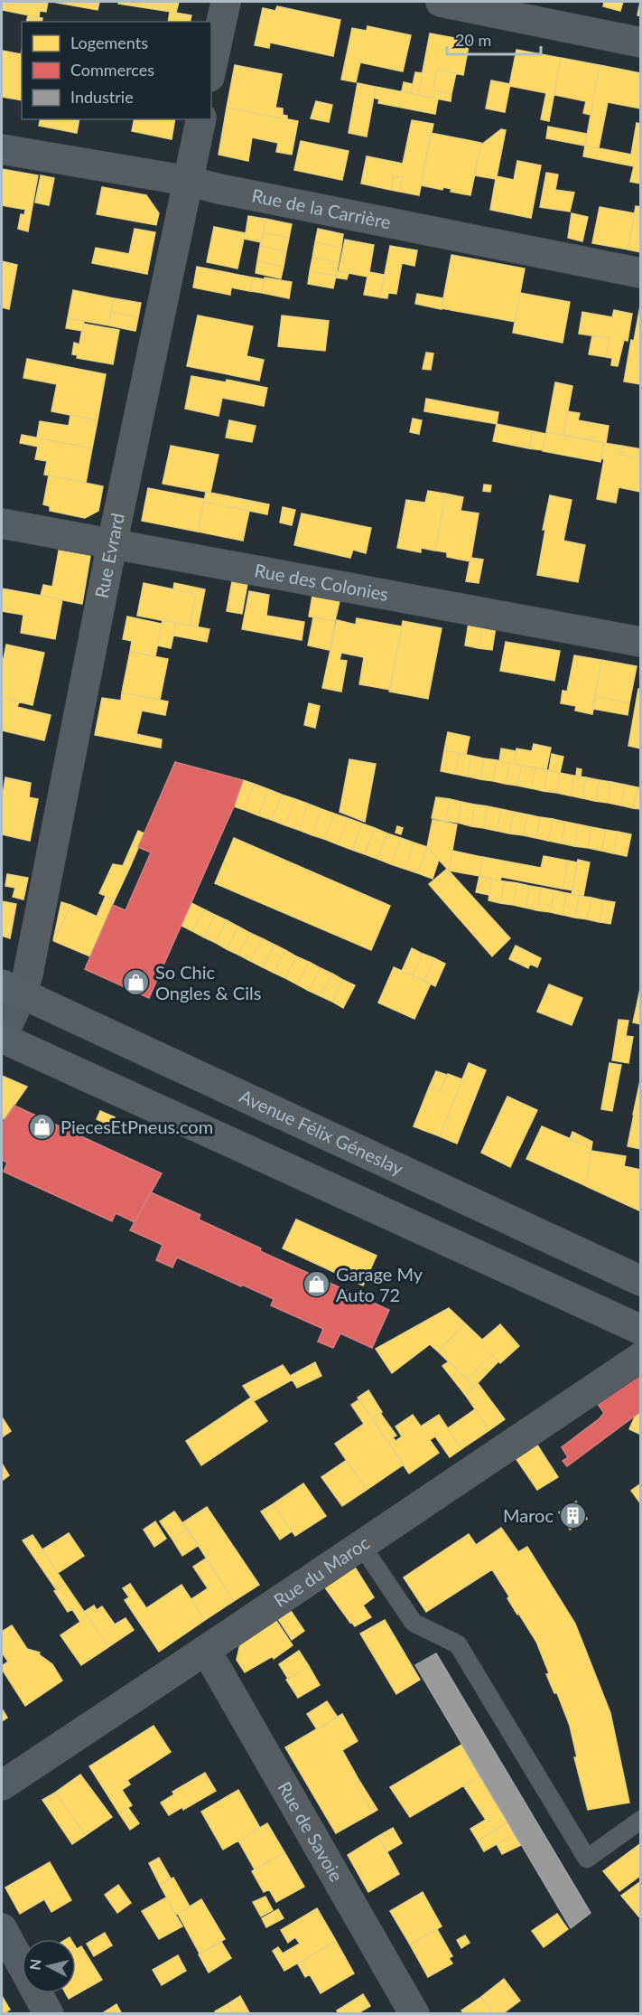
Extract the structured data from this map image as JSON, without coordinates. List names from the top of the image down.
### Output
{
  "streets": {
    "main road": ["Avenue Félix Géneslay"],
    "street": [
      "Rue de la Carrière",
      "Rue Evrard",
      "Rue des Colonies",
      "Rue du Maroc",
      "Rue de Savoie"
    ]
  },
  "crossings": [
    ["Rue de la Carrière", "Rue Evrard"],
    ["Rue Evrard", "Rue des Colonies"],
    ["Rue Evrard", "Avenue Félix Géneslay"],
    ["Rue du Maroc", "Rue de Savoie"]
  ],
  "places": {
    "shop": ["So Chic Ongles & Cils", "PiecesEtPneus.com", "Garage My Auto 72"],
    "building": ["Maroc"]
  },
  "legend": ["Logements", "Commerces", "Industrie"],
  "scale_bar": "20 m",
  "north": "left"
}
